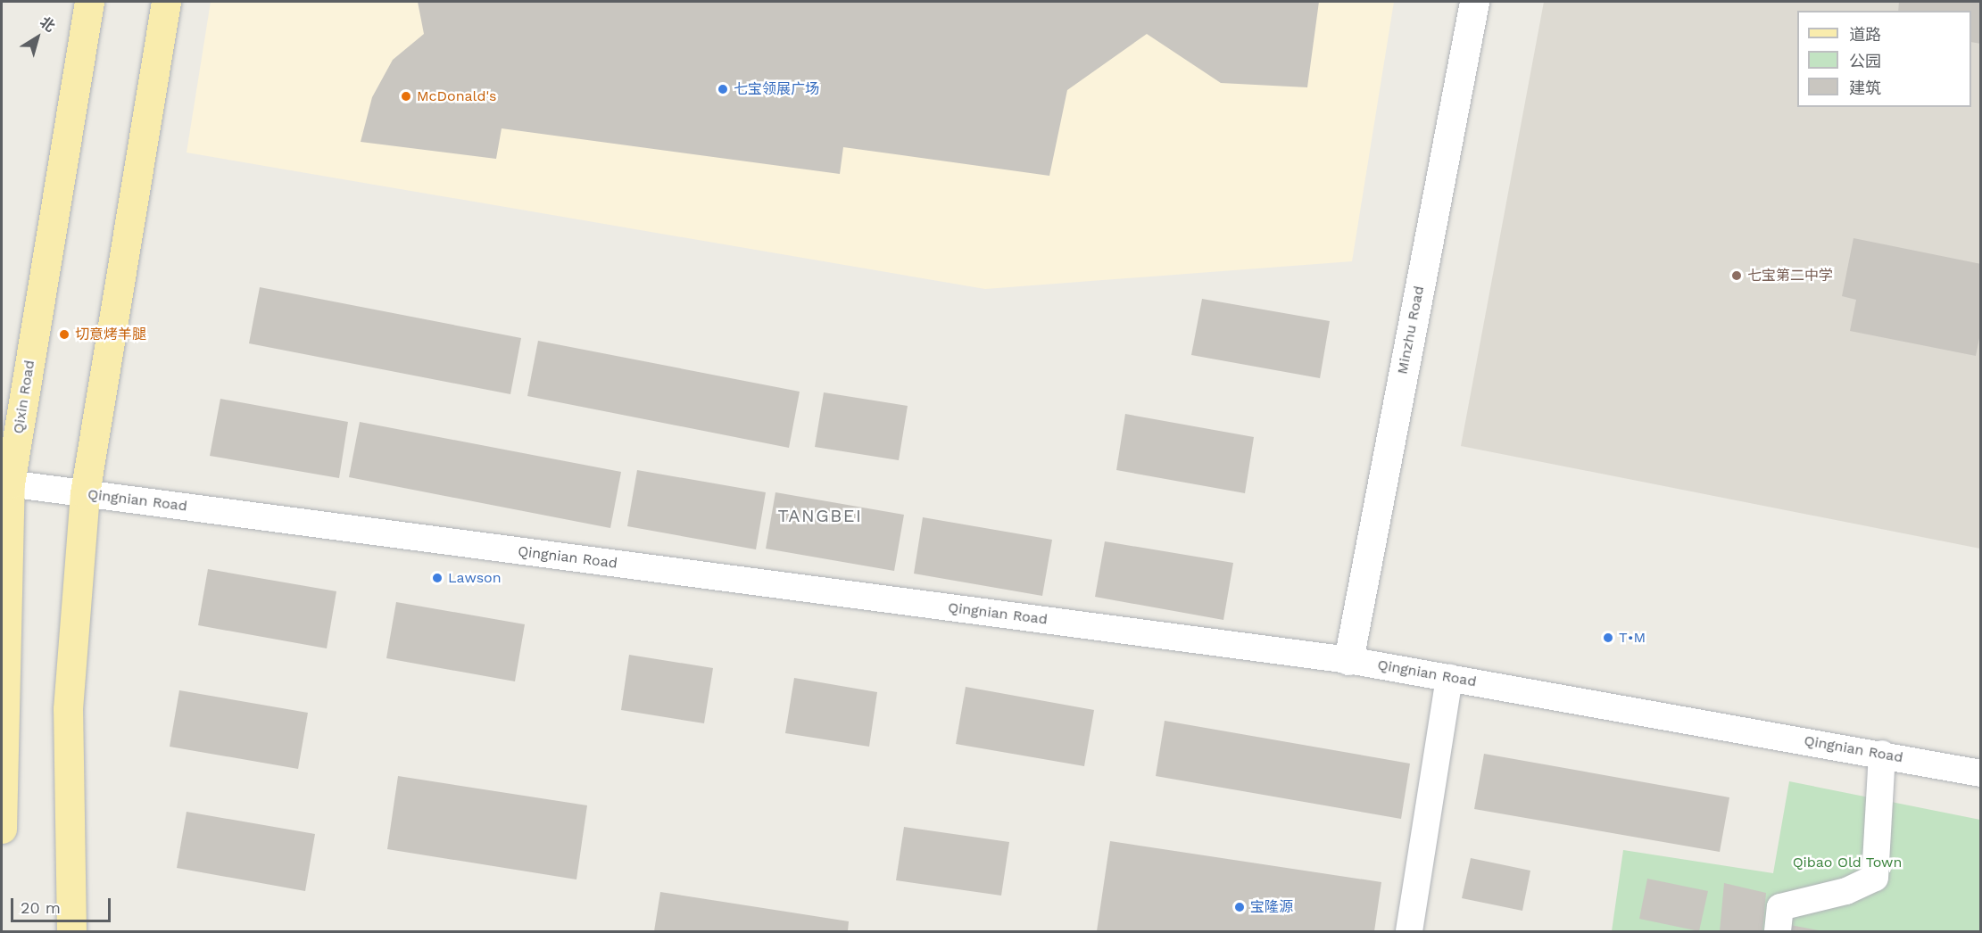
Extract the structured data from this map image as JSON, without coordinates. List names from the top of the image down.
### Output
{
  "streets": {
    "main road": ["Qixin Road"],
    "street": ["Minzhu Road", "Qingnian Road"]
  },
  "crossings": [
    ["Minzhu Road", "Qingnian Road"],
    ["Qixin Road", "Qingnian Road"]
  ],
  "districts": ["TANGBEI"],
  "parks": ["Qibao Old Town"],
  "places": [
    "七宝领展广场",
    "McDonald's",
    "七宝第二中学",
    "切意烤羊腿",
    "Lawson",
    "T•M",
    "宝隆源"
  ],
  "legend": ["道路", "公园", "建筑"],
  "scale_bar": "20 m",
  "north": "top right"
}
